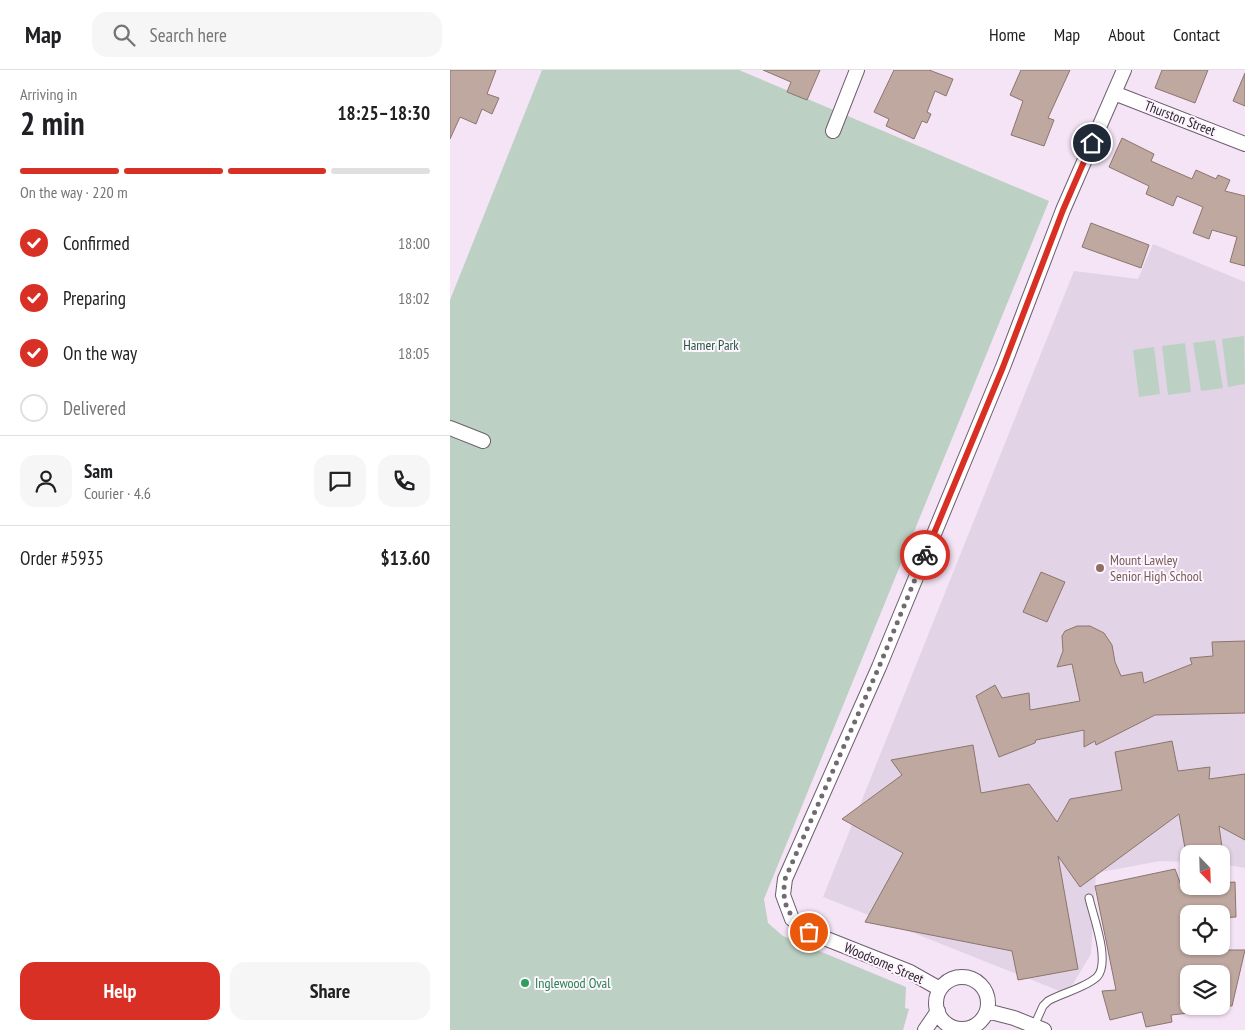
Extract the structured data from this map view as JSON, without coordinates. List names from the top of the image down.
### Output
{
  "streets": {
    "street": ["Thurston Street", "Woodsome Street"]
  },
  "crossings": [
    ["Thurston Street", "Woodsome Street"]
  ],
  "parks": ["Hamer Park"],
  "places": ["Mount Lawley Senior High School", "Inglewood Oval"],
  "north": "bottom right",
  "page": {
    "header": "Map",
    "search": "Search here",
    "nav": [
      "Home",
      "Map",
      "About",
      "Contact"
    ],
    "heading": ["2 min", "Arriving in", "18:25–18:30"],
    "panel": [
      "Sam",
      "Courier · 4.6",
      "Order #5935",
      "$13.60"
    ],
    "bar": "On the way · 220 m",
    "list": [
      ["Confirmed", "18:00"],
      ["Preparing", "18:02"],
      ["On the way", "18:05"],
      "Delivered"
    ],
    "buttons": ["Help", "Share"]
  }
}
